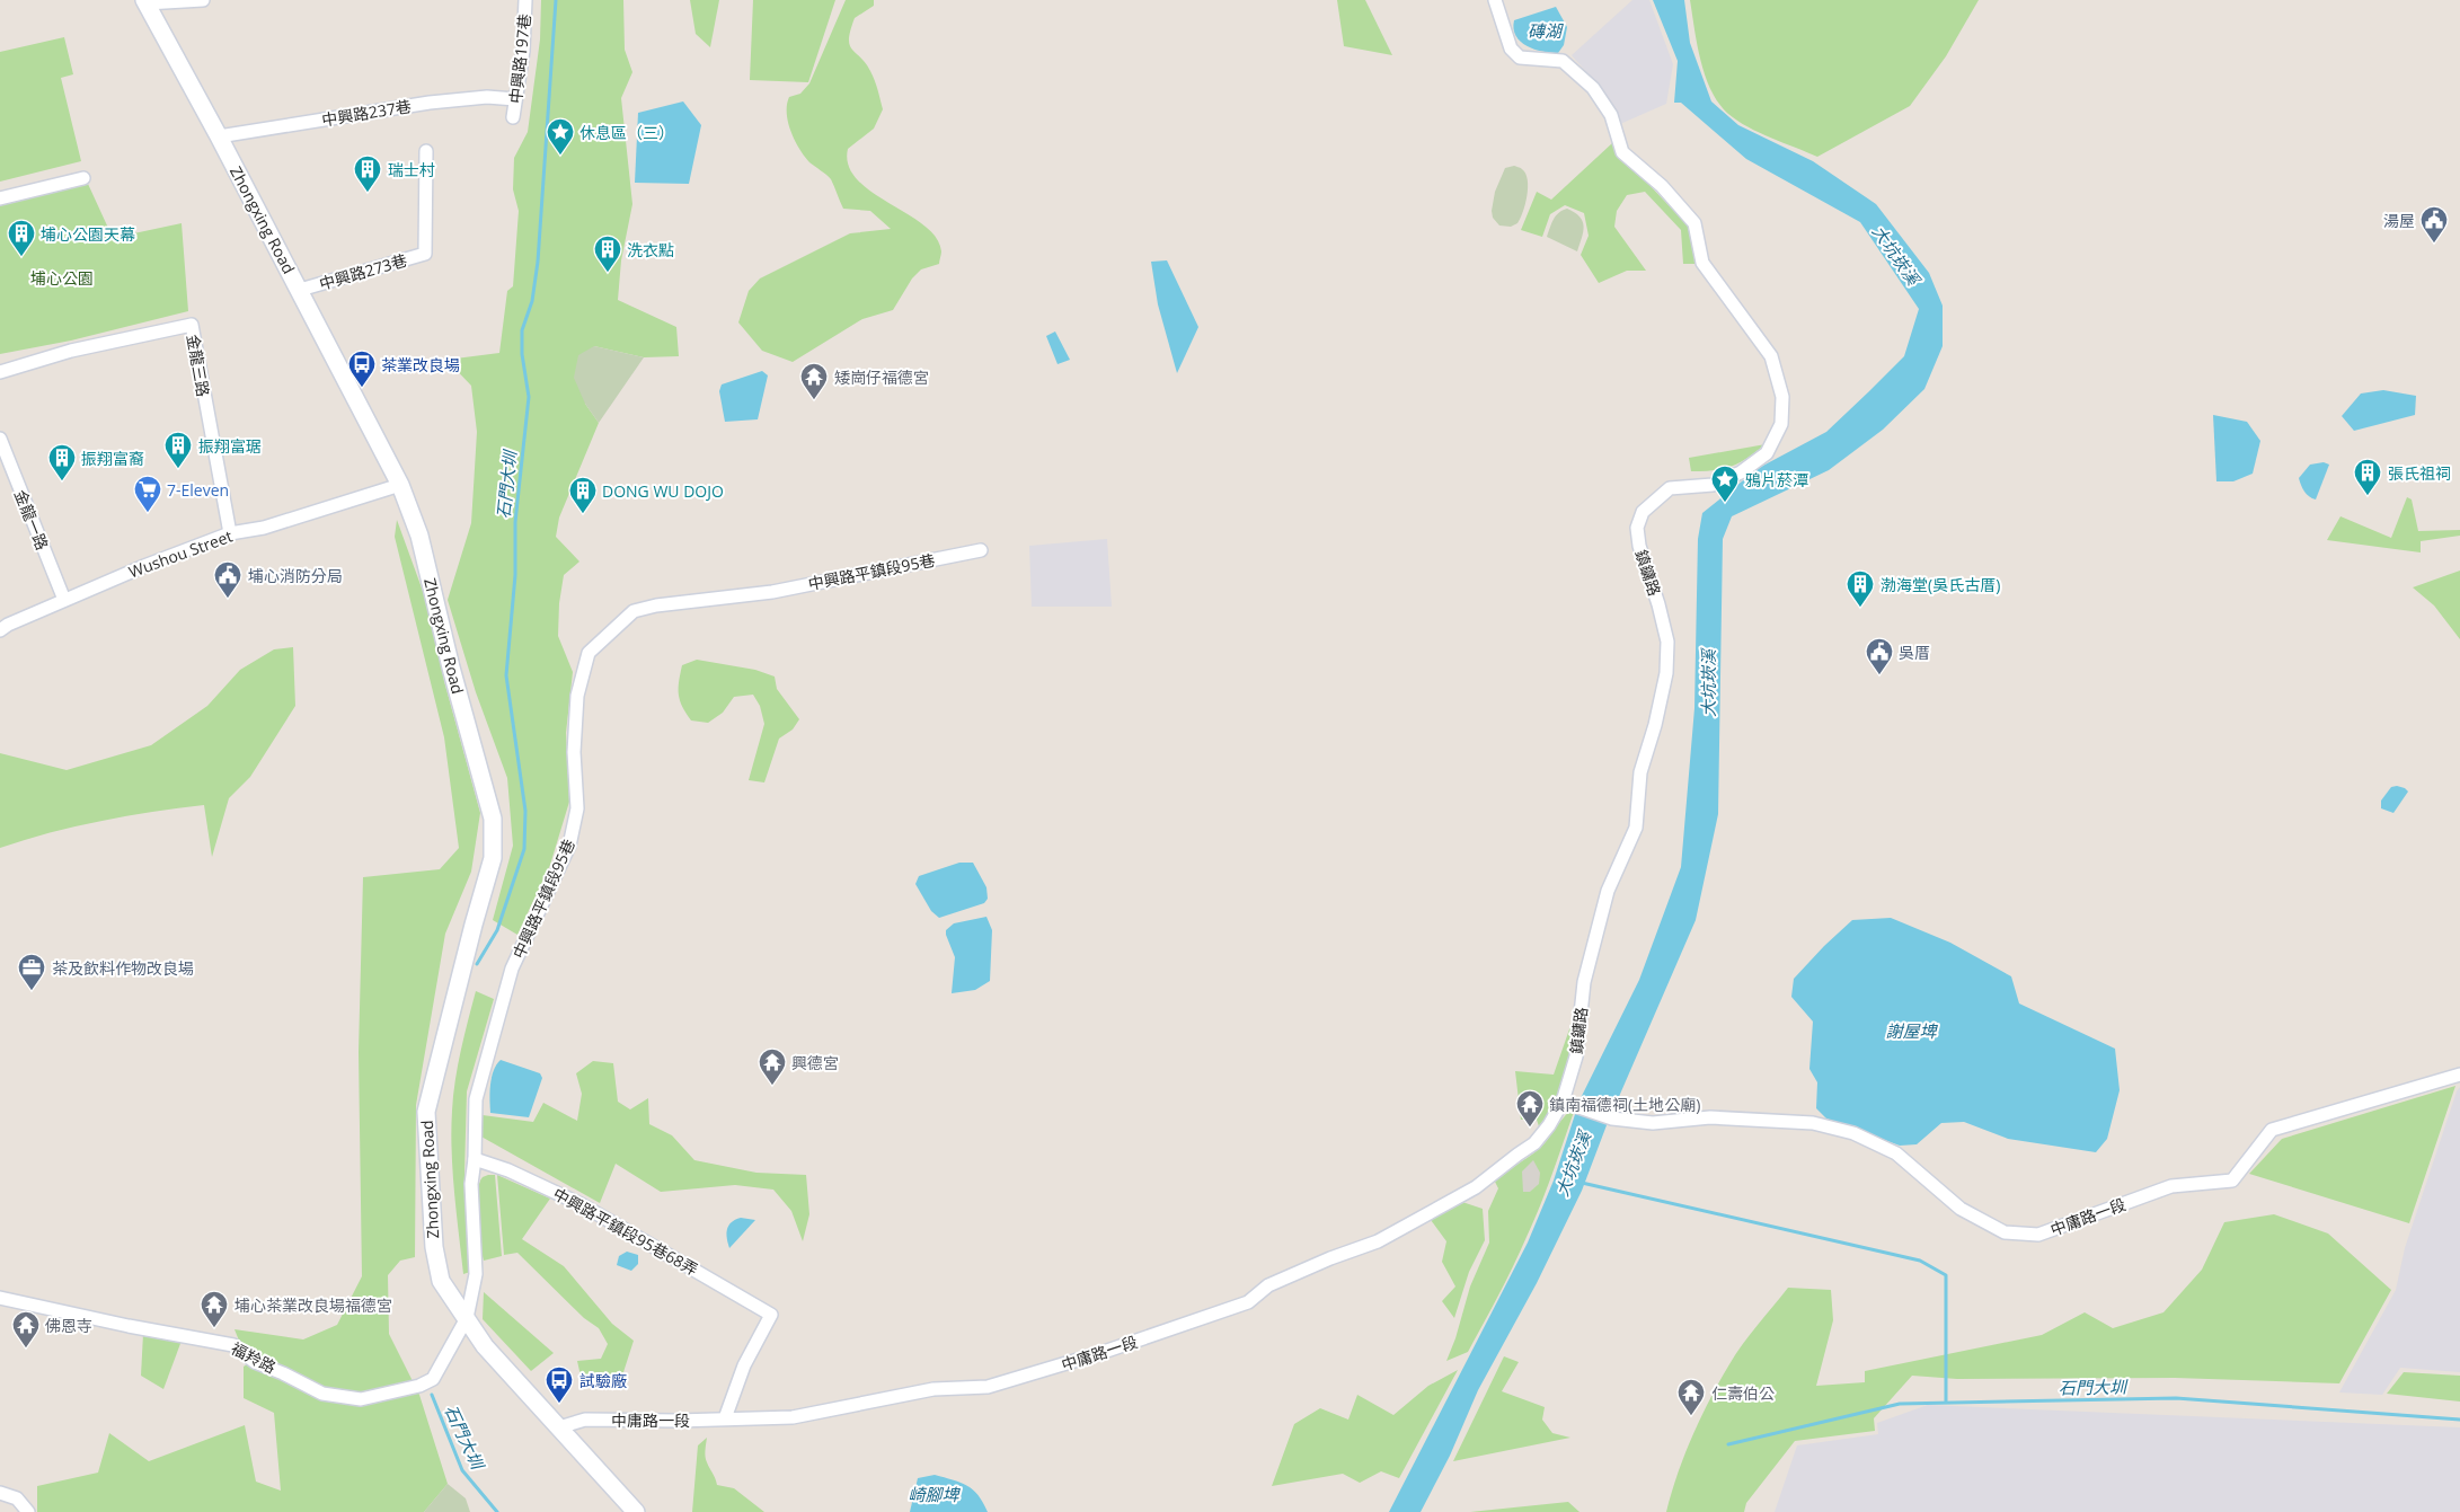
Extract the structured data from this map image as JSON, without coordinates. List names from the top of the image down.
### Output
{
  "streets": {
    "street": [
      "中興路197巷",
      "中興路237巷",
      "Zhongxing Road",
      "中興路273巷",
      "金龍三路",
      "金龍一路",
      "Wushou Street",
      "中興路平鎮段95巷",
      "鎮鏞路",
      "中庸路一段",
      "中興路平鎮段95巷68弄",
      "福羚路"
    ]
  },
  "crossings": [
    ["中興路197巷", "中興路237巷"],
    ["中興路237巷", "Zhongxing Road"],
    ["Zhongxing Road", "中興路273巷"],
    ["Zhongxing Road", "Wushou Street"],
    ["Zhongxing Road", "中興路平鎮段95巷"],
    ["Zhongxing Road", "中庸路一段"],
    ["Zhongxing Road", "福羚路"],
    ["金龍三路", "Wushou Street"],
    ["金龍一路", "Wushou Street"],
    ["中興路平鎮段95巷", "中興路平鎮段95巷68弄"],
    ["中興路平鎮段95巷", "福羚路"],
    ["鎮鏞路", "中庸路一段"],
    ["中庸路一段", "中興路平鎮段95巷68弄"]
  ],
  "water": [
    "磚湖",
    "大坑崁溪",
    "石門大圳",
    "謝屋埤",
    "崎腳埤"
  ],
  "parks": ["埔心公園"],
  "places": {
    "place": ["休息區（三）", "鴉片菸潭"],
    "building": [
      "瑞士村",
      "埔心公園天幕",
      "洗衣點",
      "振翔富琚",
      "振翔富裔",
      "張氏祖祠",
      "DONG WU DOJO",
      "渤海堂(吳氏古厝)"
    ],
    "public building": ["湯屋", "埔心消防分局", "吳厝"],
    "bus stop": ["茶業改良場", "試驗廠"],
    "temple": [
      "矮崗仔福德宮",
      "興德宮",
      "鎮南福德祠(土地公廟)",
      "埔心茶業改良場福德宮",
      "佛恩寺",
      "仁壽伯公"
    ],
    "supermarket": ["7-Eleven"],
    "office": ["茶及飲料作物改良場"]
  }
}
